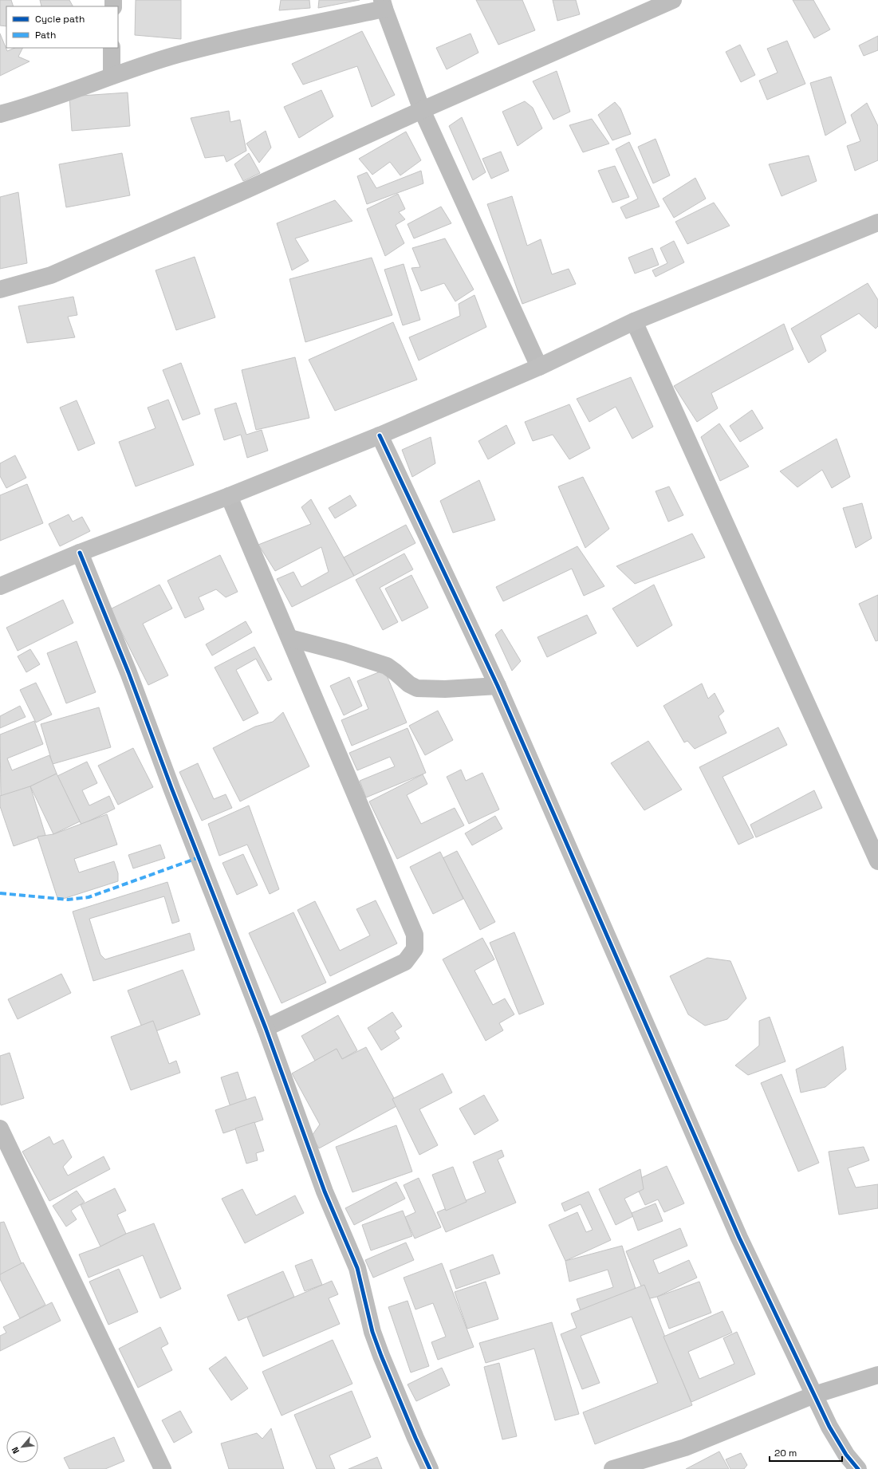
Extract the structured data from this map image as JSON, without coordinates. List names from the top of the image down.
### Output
{
  "legend": ["Cycle path", "Path"],
  "scale_bar": "20 m",
  "north": "bottom left"
}
